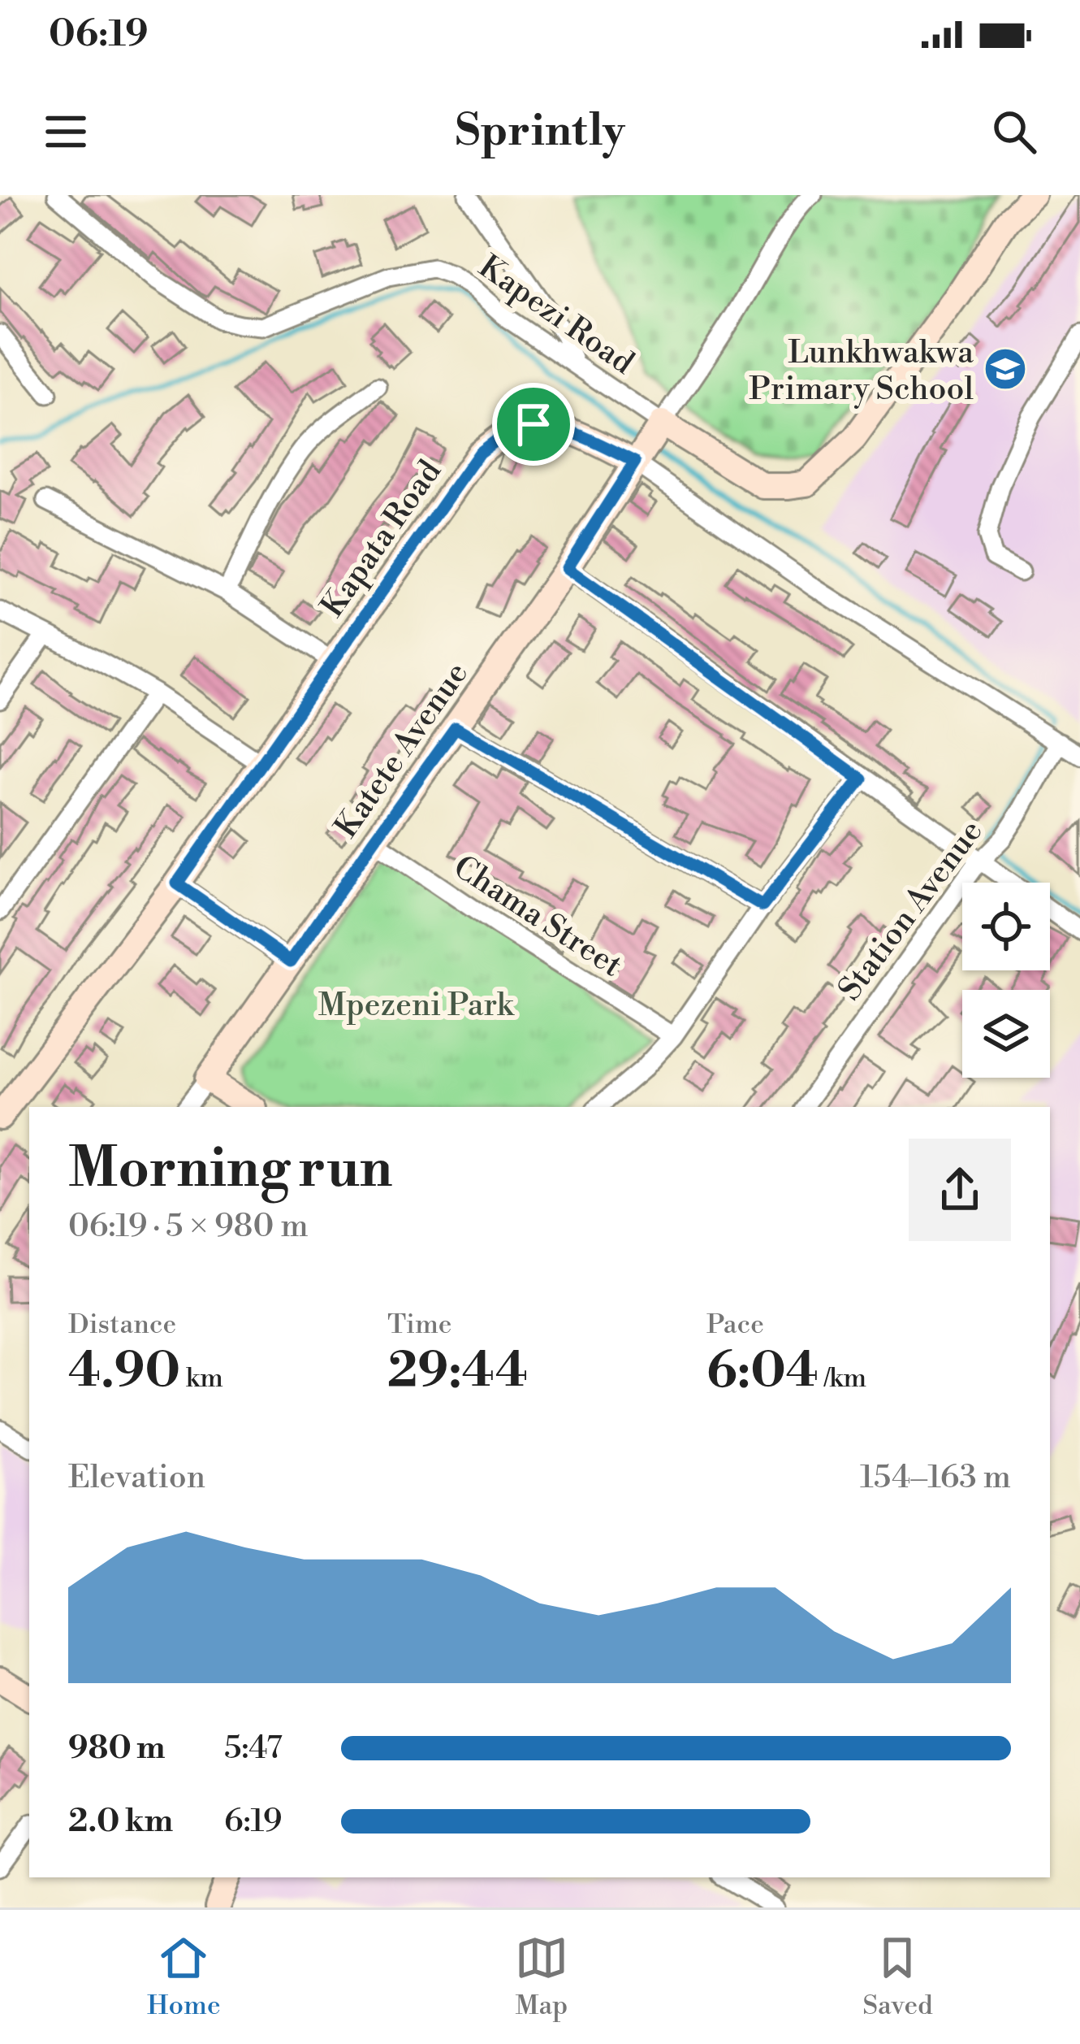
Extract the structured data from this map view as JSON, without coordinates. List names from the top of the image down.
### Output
{
  "streets": {
    "street": [
      "Kapezi Road",
      "Kapata Road",
      "Katete Avenue",
      "Station Avenue",
      "Chama Street"
    ]
  },
  "crossings": [
    ["Kapezi Road", "Kapata Road"],
    ["Kapezi Road", "Katete Avenue"],
    ["Kapata Road", "Katete Avenue"],
    ["Kapata Road", "Station Avenue"],
    ["Katete Avenue", "Chama Street"]
  ],
  "parks": ["Mpezeni Park"],
  "places": {
    "school or university": ["Lunkhwakwa Primary School"]
  },
  "page": {
    "status": "06:19",
    "header": "Sprintly",
    "heading": ["Morning run", "06:19 · 5 × 980 m"],
    "stats": [
      ["Distance", "4.90 km"],
      ["Time", "29:44"],
      ["Pace", "6:04 /km"]
    ],
    "chart": ["Elevation", "154–163 m"],
    "list": [
      {
        "name": "980 m",
        "note": "5:47"
      },
      {
        "name": "2.0 km",
        "note": "6:19"
      }
    ],
    "tabs": ["Home", "Map", "Saved"]
  }
}
